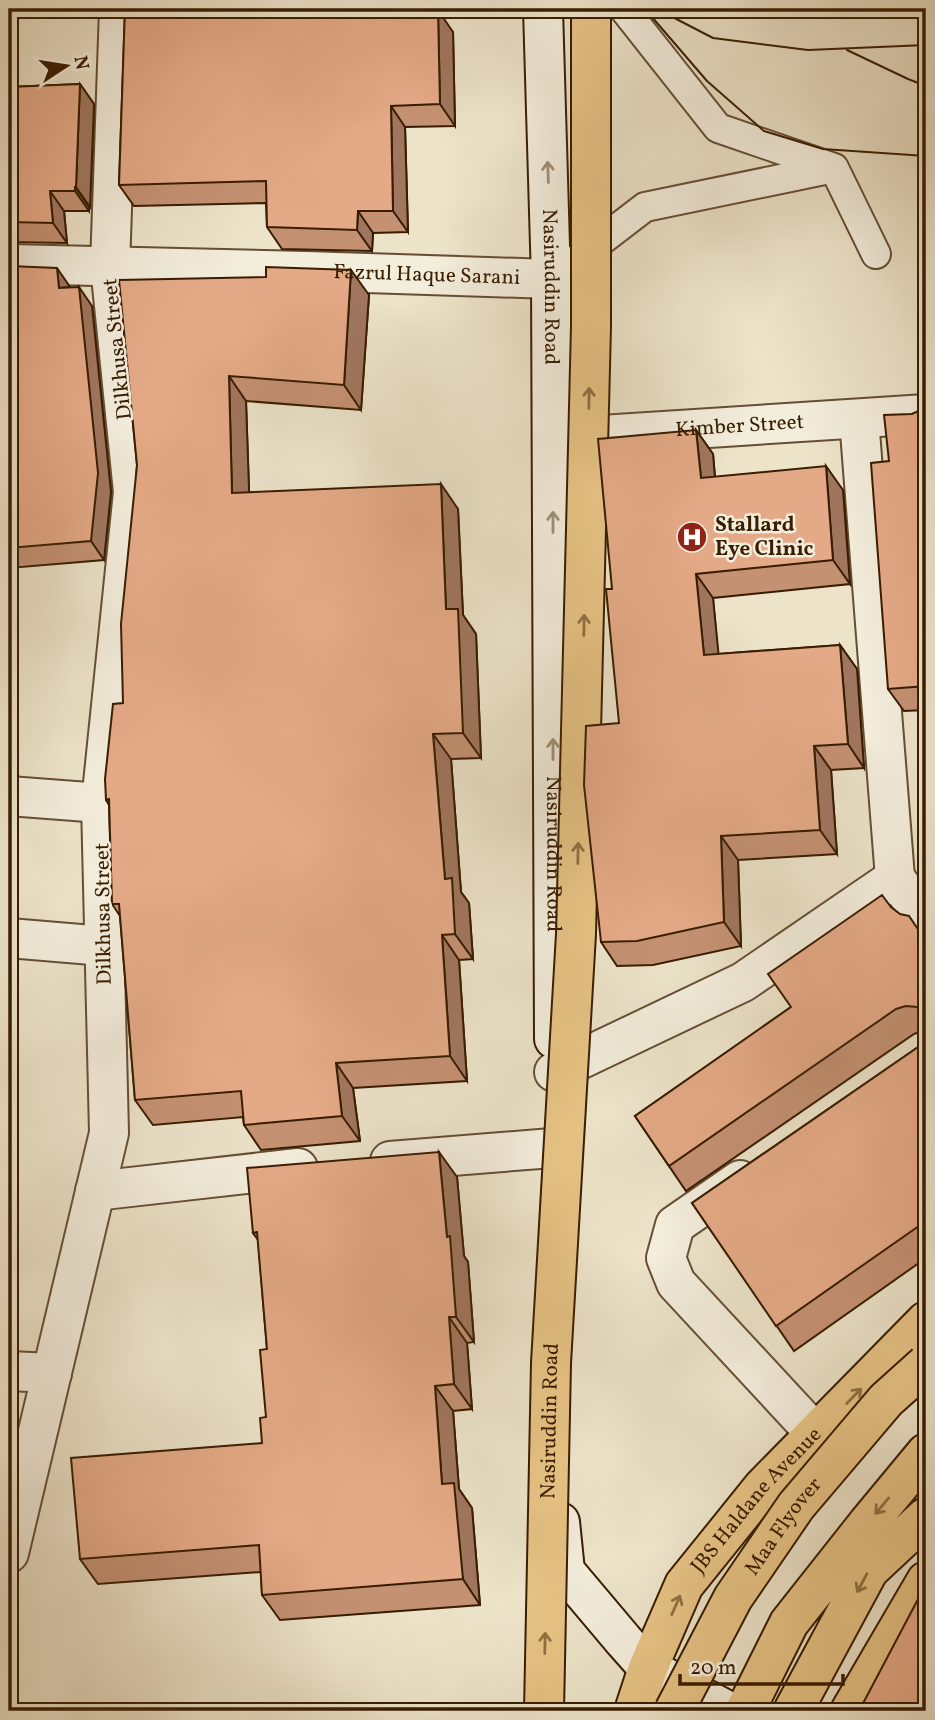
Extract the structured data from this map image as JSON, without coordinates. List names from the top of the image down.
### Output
{
  "streets": {
    "main road": ["JBS Haldane Avenue", "Maa Flyover"],
    "street": [
      "Fazrul Haque Sarani",
      "Nasiruddin Road",
      "Dilkhusa Street",
      "Kimber Street"
    ]
  },
  "crossings": [
    ["Fazrul Haque Sarani", "Nasiruddin Road"],
    ["Fazrul Haque Sarani", "Dilkhusa Street"],
    ["Nasiruddin Road", "Kimber Street"],
    ["Nasiruddin Road", "JBS Haldane Avenue"]
  ],
  "places": {
    "hospital": ["Stallard Eye Clinic"]
  },
  "scale_bar": "20 m",
  "north": "right"
}
